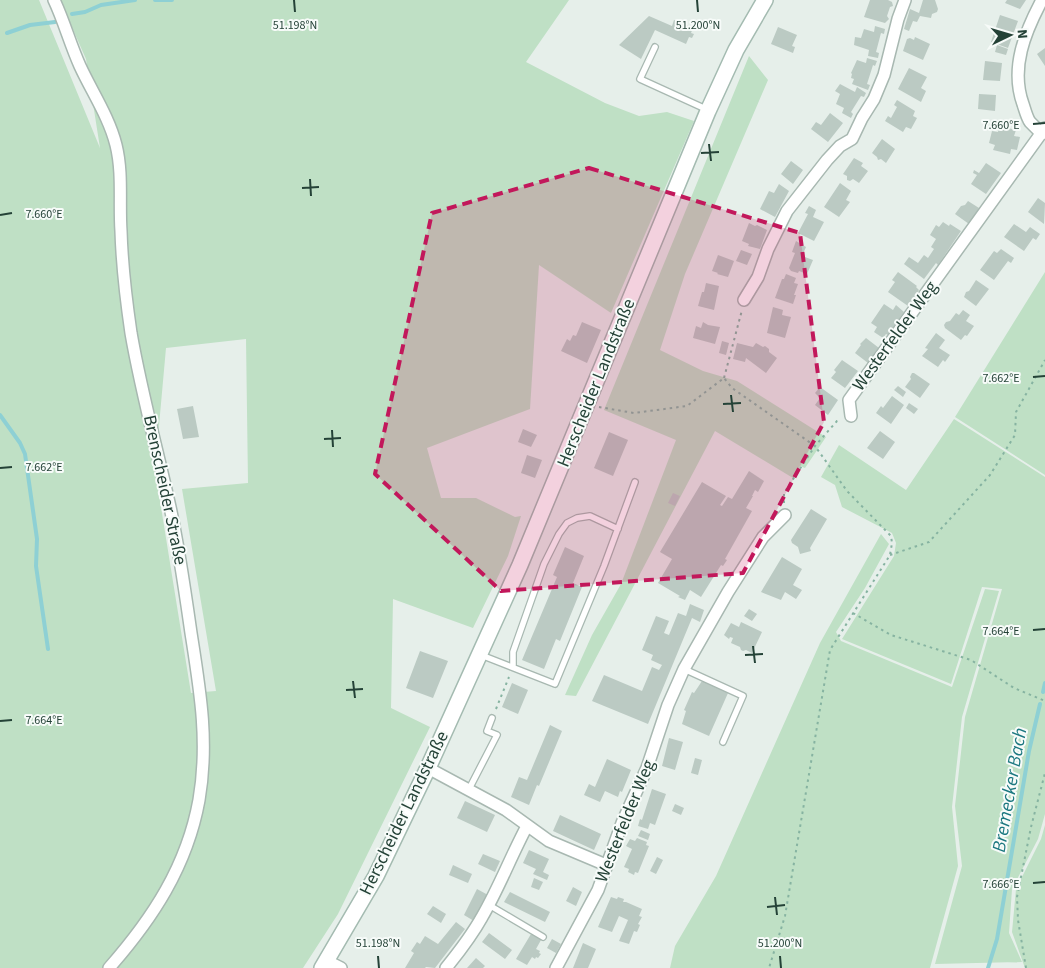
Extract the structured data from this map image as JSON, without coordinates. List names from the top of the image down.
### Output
{
  "streets": {
    "main road": ["Herscheider Landstraße"],
    "street": ["Westerfelder Weg", "Brenscheider Straße"]
  },
  "water": ["Bremecker Bach"],
  "north": "right",
  "coordinates": [
    "51.198°N",
    "51.200°N",
    "7.660°E",
    "7.662°E",
    "7.664°E",
    "7.666°E"
  ]
}
